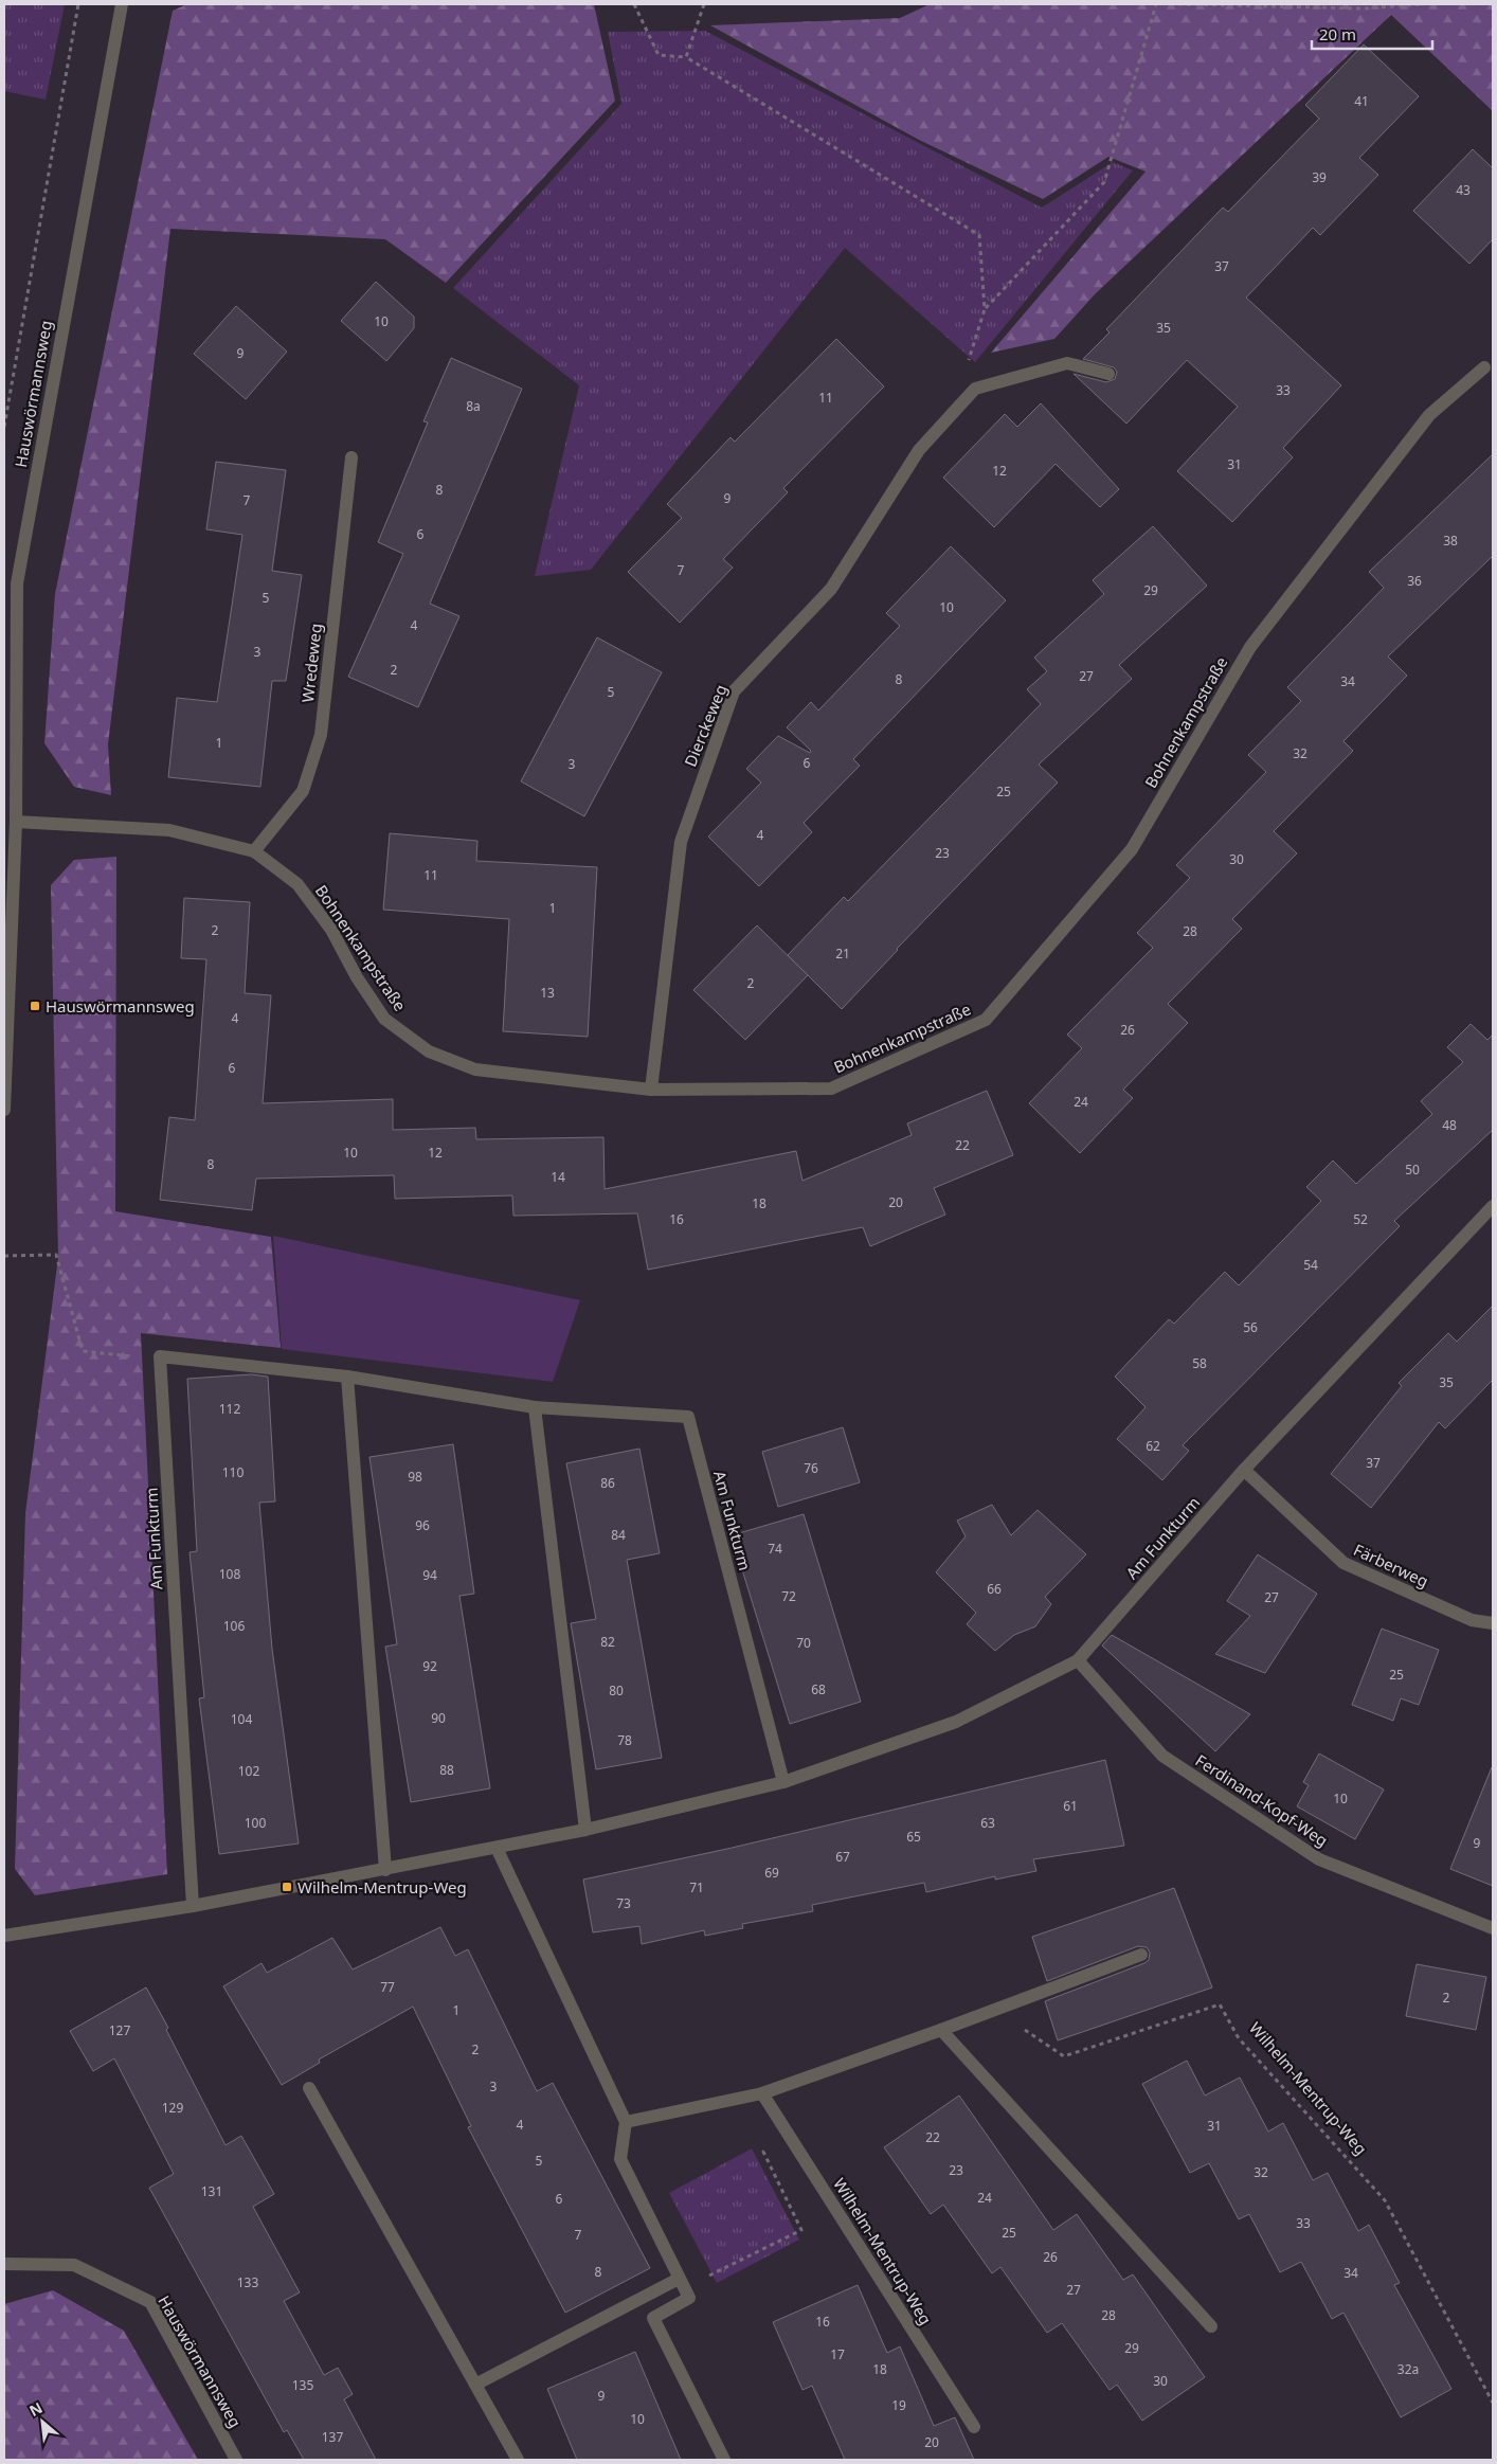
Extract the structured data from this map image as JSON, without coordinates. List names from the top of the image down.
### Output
{
  "streets": {
    "street": [
      "Hauswörmannsweg",
      "Wredeweg",
      "Bohnenkampstraße",
      "Dierckeweg",
      "Am Funkturm",
      "Färberweg",
      "Ferdinand-Kopf-Weg",
      "Wilhelm-Mentrup-Weg"
    ]
  },
  "crossings": [
    ["Hauswörmannsweg", "Bohnenkampstraße"],
    ["Wredeweg", "Bohnenkampstraße"],
    ["Bohnenkampstraße", "Dierckeweg"],
    ["Am Funkturm", "Färberweg"],
    ["Am Funkturm", "Ferdinand-Kopf-Weg"]
  ],
  "places": {
    "transit": ["Hauswörmannsweg", "Wilhelm-Mentrup-Weg"]
  },
  "house_numbers": [
    "41",
    "39",
    "43",
    "37",
    "10",
    "35",
    "9",
    "33",
    "11",
    "8a",
    "31",
    "12",
    "8",
    "9",
    "7",
    "6",
    "38",
    "7",
    "36",
    "29",
    "5",
    "10",
    "4",
    "3",
    "2",
    "27",
    "8",
    "34",
    "5",
    "1",
    "32",
    "6",
    "3",
    "25",
    "4",
    "23",
    "30",
    "11",
    "1",
    "2",
    "28",
    "21",
    "2",
    "13",
    "4",
    "26",
    "6",
    "24",
    "48",
    "22",
    "10",
    "12",
    "8",
    "50",
    "14",
    "20",
    "18",
    "16",
    "52",
    "54",
    "56",
    "58",
    "35",
    "112",
    "62",
    "37",
    "76",
    "110",
    "98",
    "86",
    "96",
    "84",
    "74",
    "108",
    "94",
    "66",
    "72",
    "27",
    "106",
    "82",
    "70",
    "92",
    "25",
    "68",
    "80",
    "90",
    "104",
    "78",
    "88",
    "102",
    "10",
    "61",
    "100",
    "63",
    "65",
    "9",
    "67",
    "69",
    "71",
    "73",
    "77",
    "2",
    "1",
    "127",
    "2",
    "3",
    "129",
    "4",
    "31",
    "22",
    "5",
    "23",
    "32",
    "131",
    "24",
    "6",
    "33",
    "25",
    "7",
    "26",
    "8",
    "34",
    "133",
    "27",
    "28",
    "16",
    "29",
    "17",
    "18",
    "32a",
    "30",
    "135",
    "9",
    "19",
    "10",
    "137",
    "20"
  ],
  "scale_bar": "20 m",
  "north": "top left"
}
